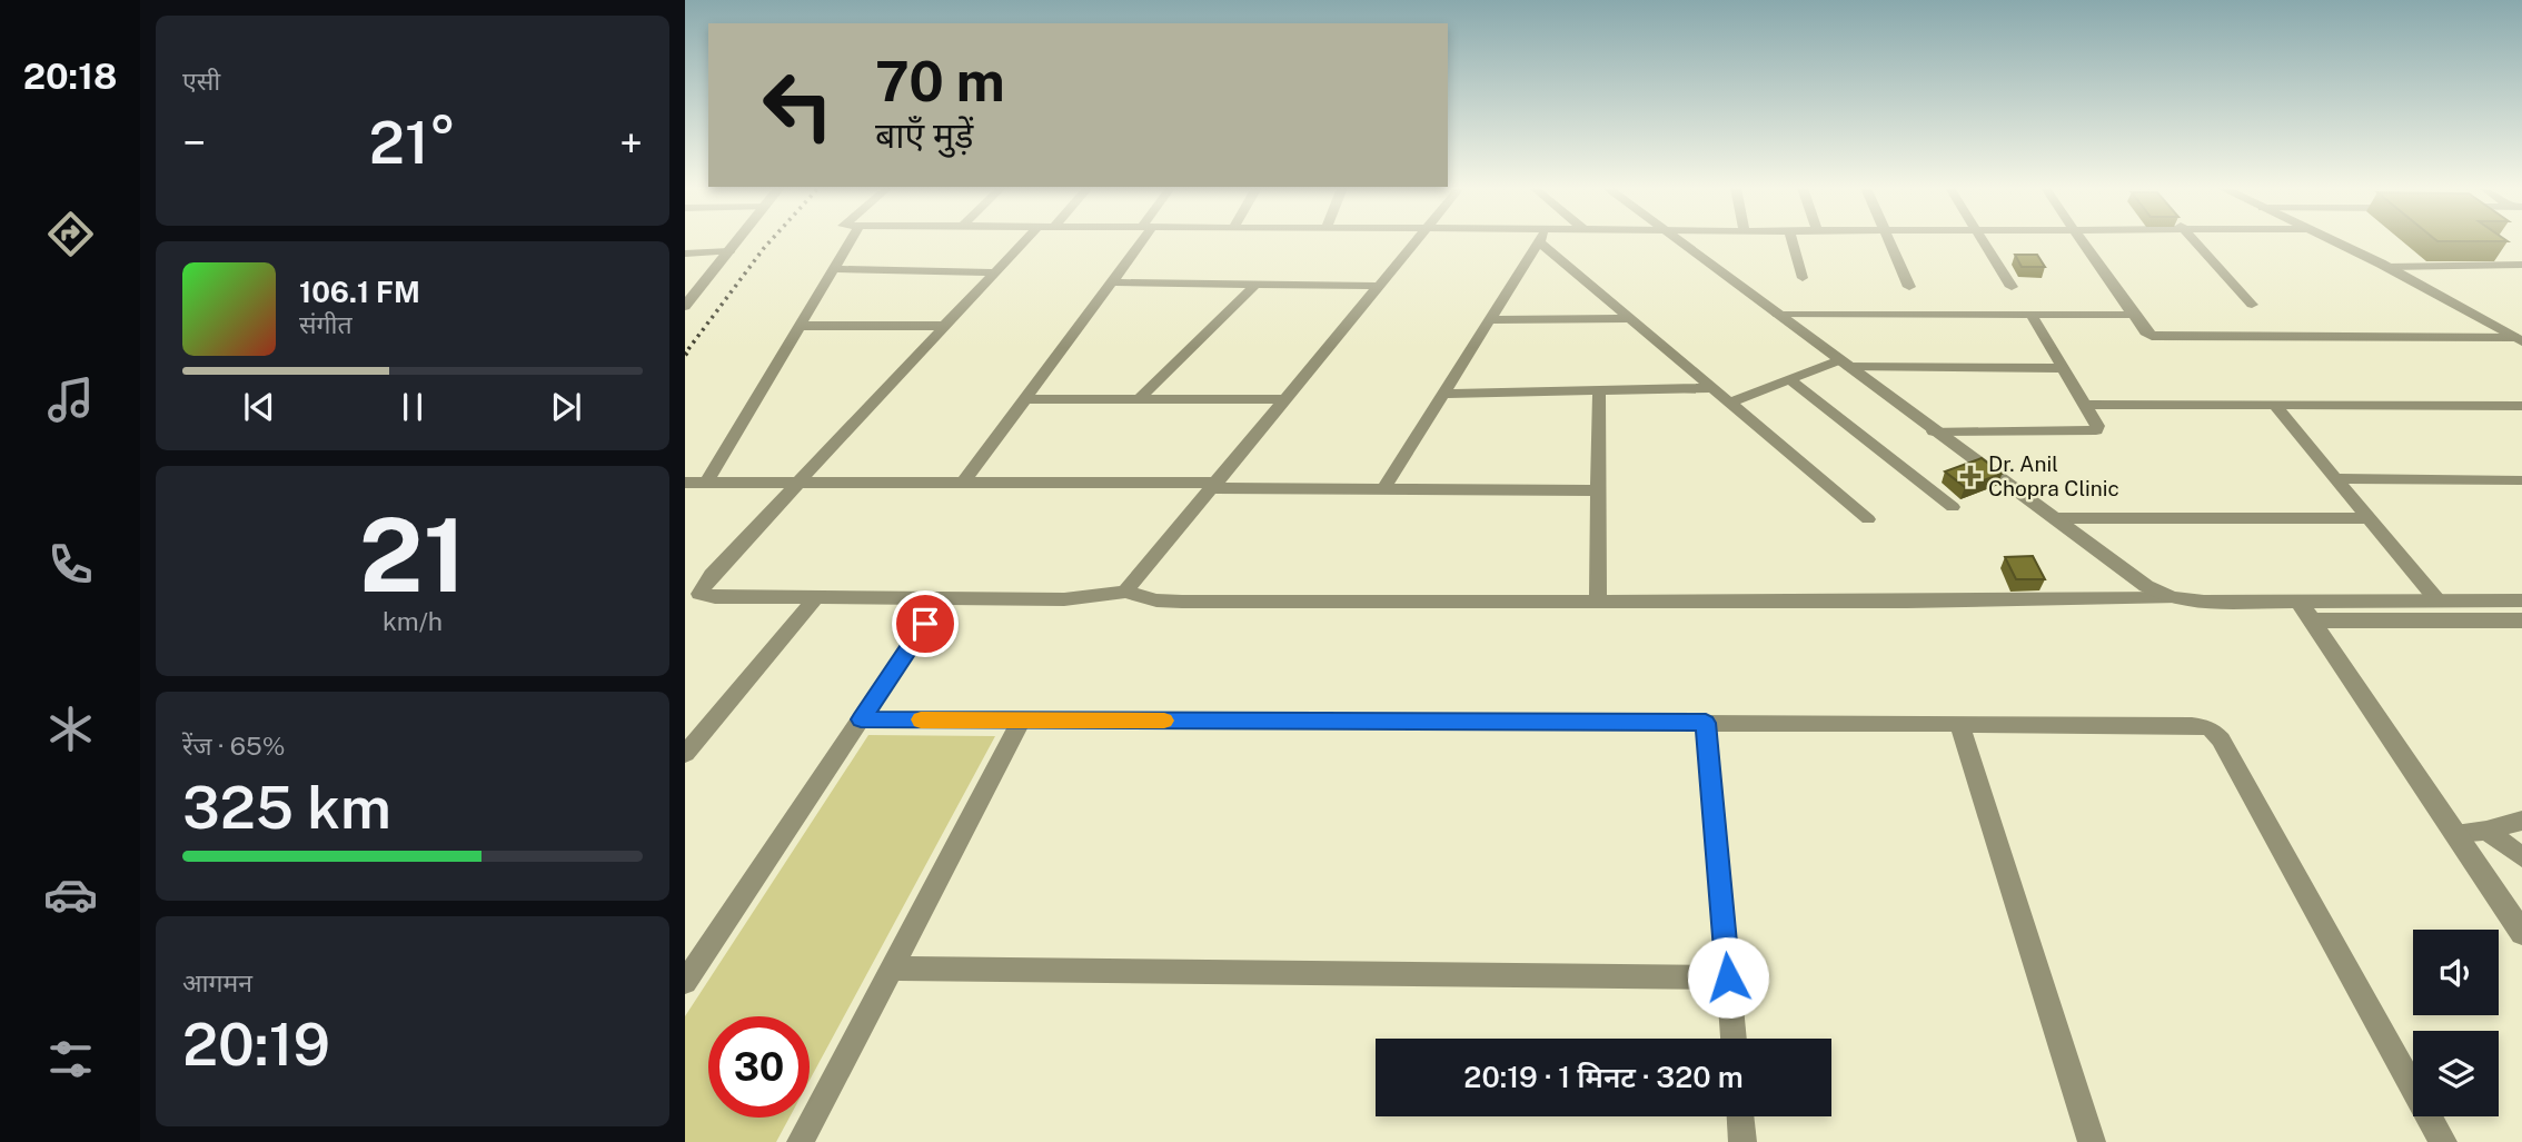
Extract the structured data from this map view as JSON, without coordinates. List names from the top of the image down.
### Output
{
  "places": {
    "health": ["Dr. Anil Chopra Clinic"]
  },
  "page": {
    "tabs": "20:18",
    "tile": [
      "एसी",
      ["21", "km/h"],
      ["रेंज · 65%", "325 km"],
      ["आगमन", "20:19"]
    ],
    "turn": ["70 m", "बाएँ मुड़ें"],
    "heat": ["−", "21°", "+"],
    "song": ["106.1 FM", "संगीत"],
    "limit": "30",
    "trip": "20:19 · 1 मिनट · 320 m"
  }
}
